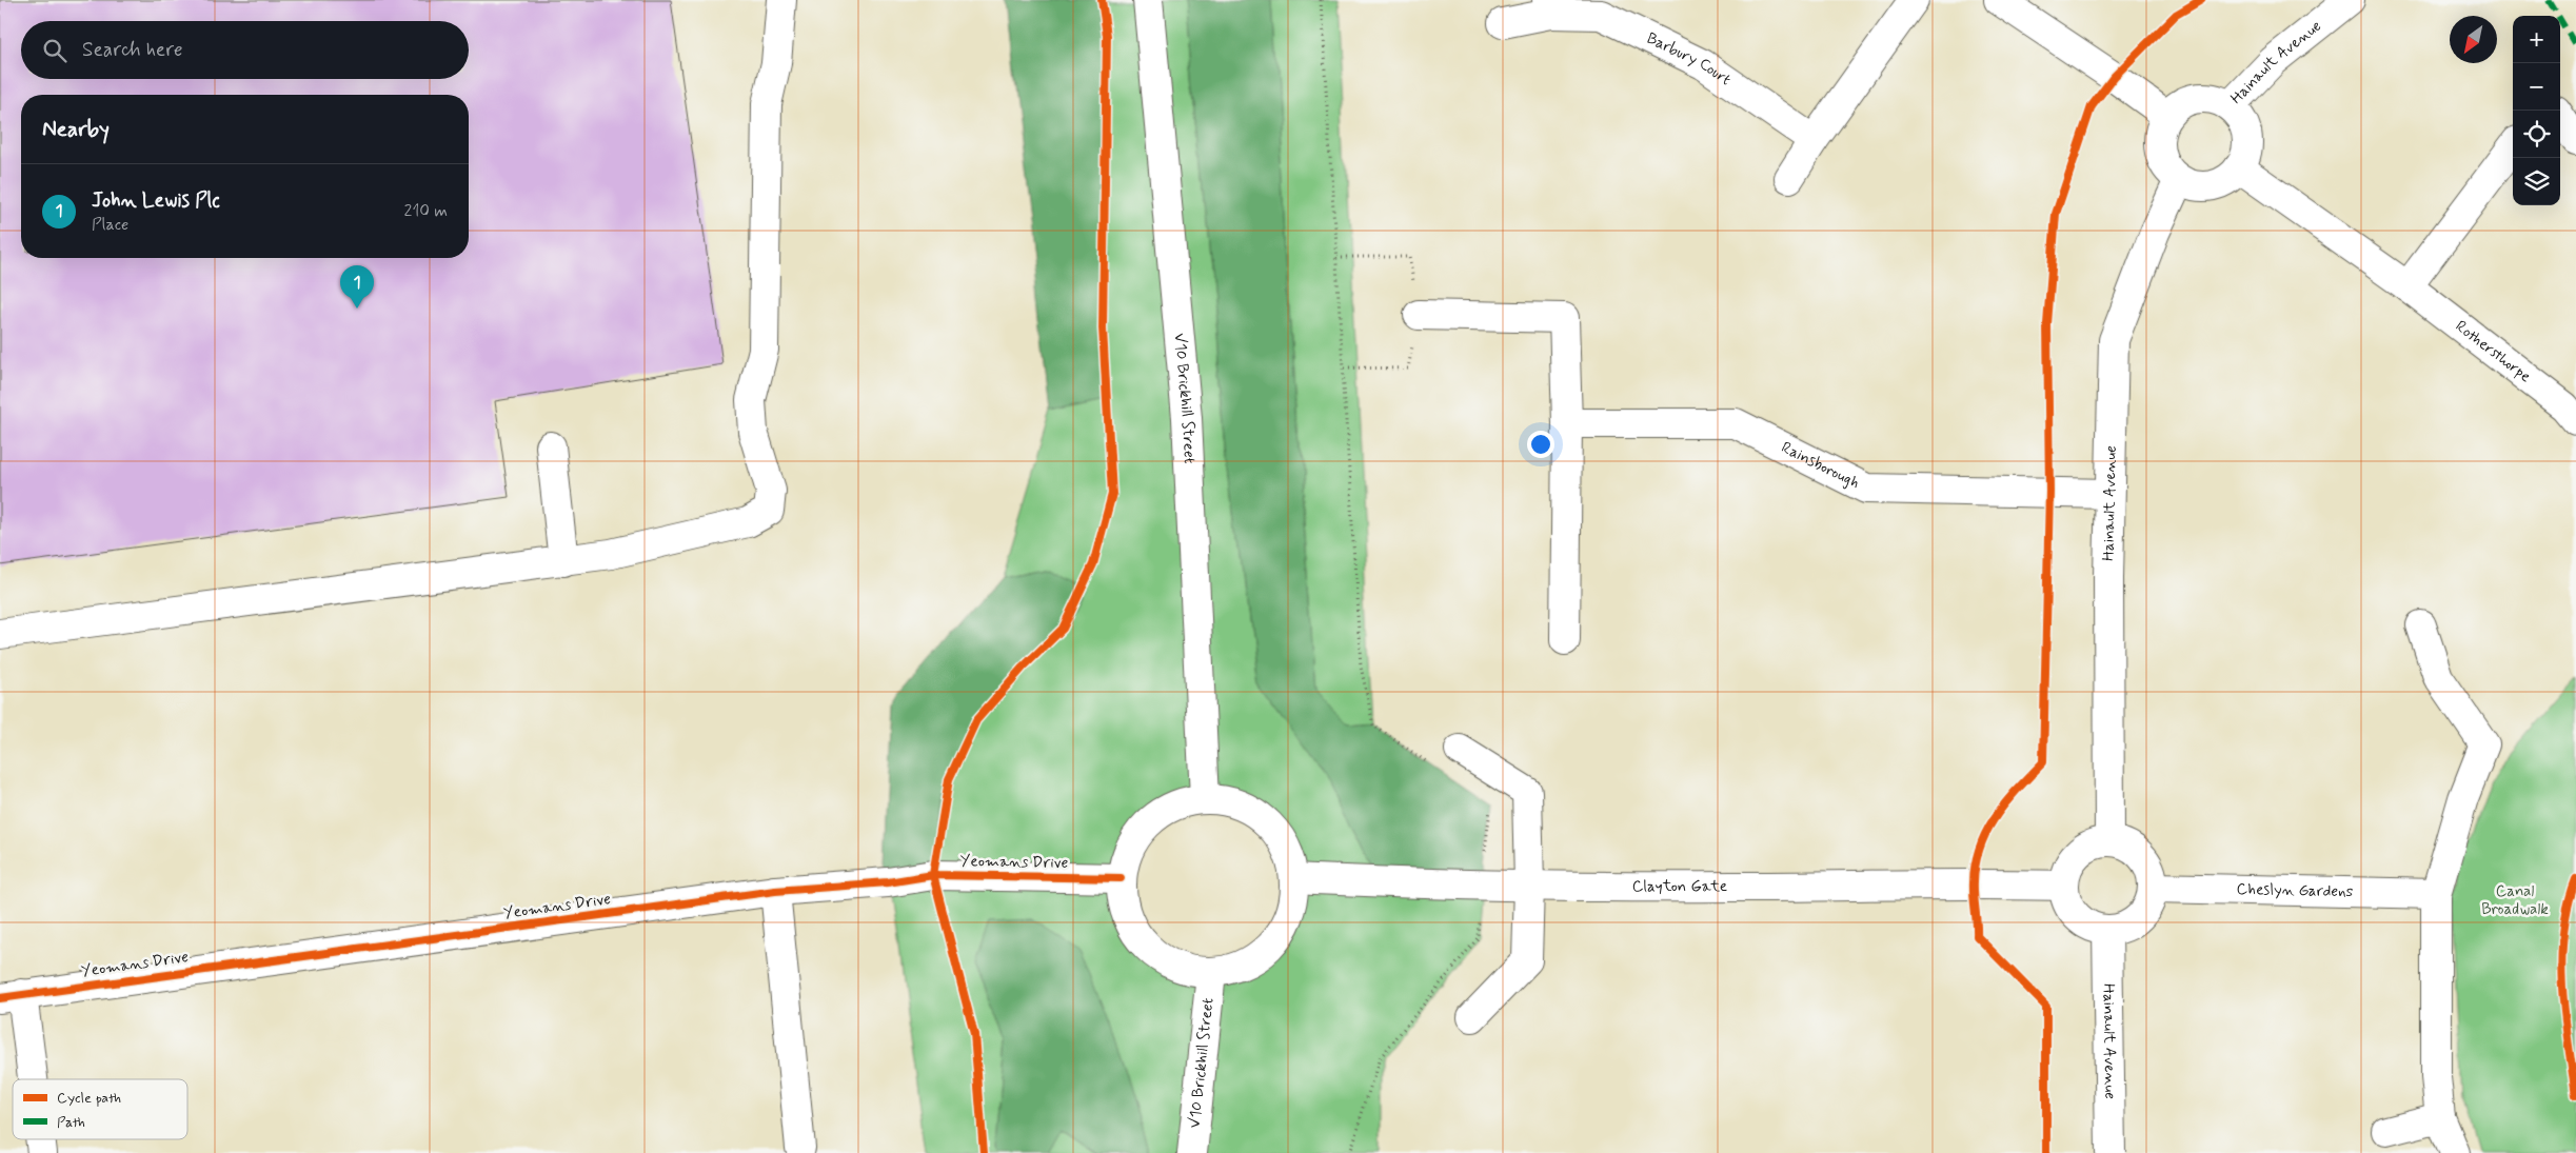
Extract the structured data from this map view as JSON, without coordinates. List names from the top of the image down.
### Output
{
  "streets": {
    "street": [
      "Barbury Court",
      "Hainault Avenue",
      "Rothersthorpe",
      "V10 Brickhill Street",
      "Rainsborough",
      "Yeomans Drive",
      "Clayton Gate",
      "Cheslyn Gardens"
    ]
  },
  "crossings": [
    ["Hainault Avenue", "Rothersthorpe"],
    ["Hainault Avenue", "Rainsborough"],
    ["Hainault Avenue", "Clayton Gate"],
    ["Hainault Avenue", "Cheslyn Gardens"],
    ["V10 Brickhill Street", "Yeomans Drive"],
    ["V10 Brickhill Street", "Clayton Gate"],
    ["Yeomans Drive", "Clayton Gate"],
    ["Clayton Gate", "Cheslyn Gardens"]
  ],
  "parks": ["Canal Broadwalk"],
  "legend": ["Cycle path", "Path"],
  "north": "bottom left",
  "page": {
    "map_buttons": ["+", "−"],
    "search": "Search here",
    "heading": "Nearby",
    "list": [
      {
        "mark": "1",
        "name": "John Lewis Plc",
        "note": "Place",
        "value": "210 m"
      }
    ],
    "pins": "1"
  }
}
